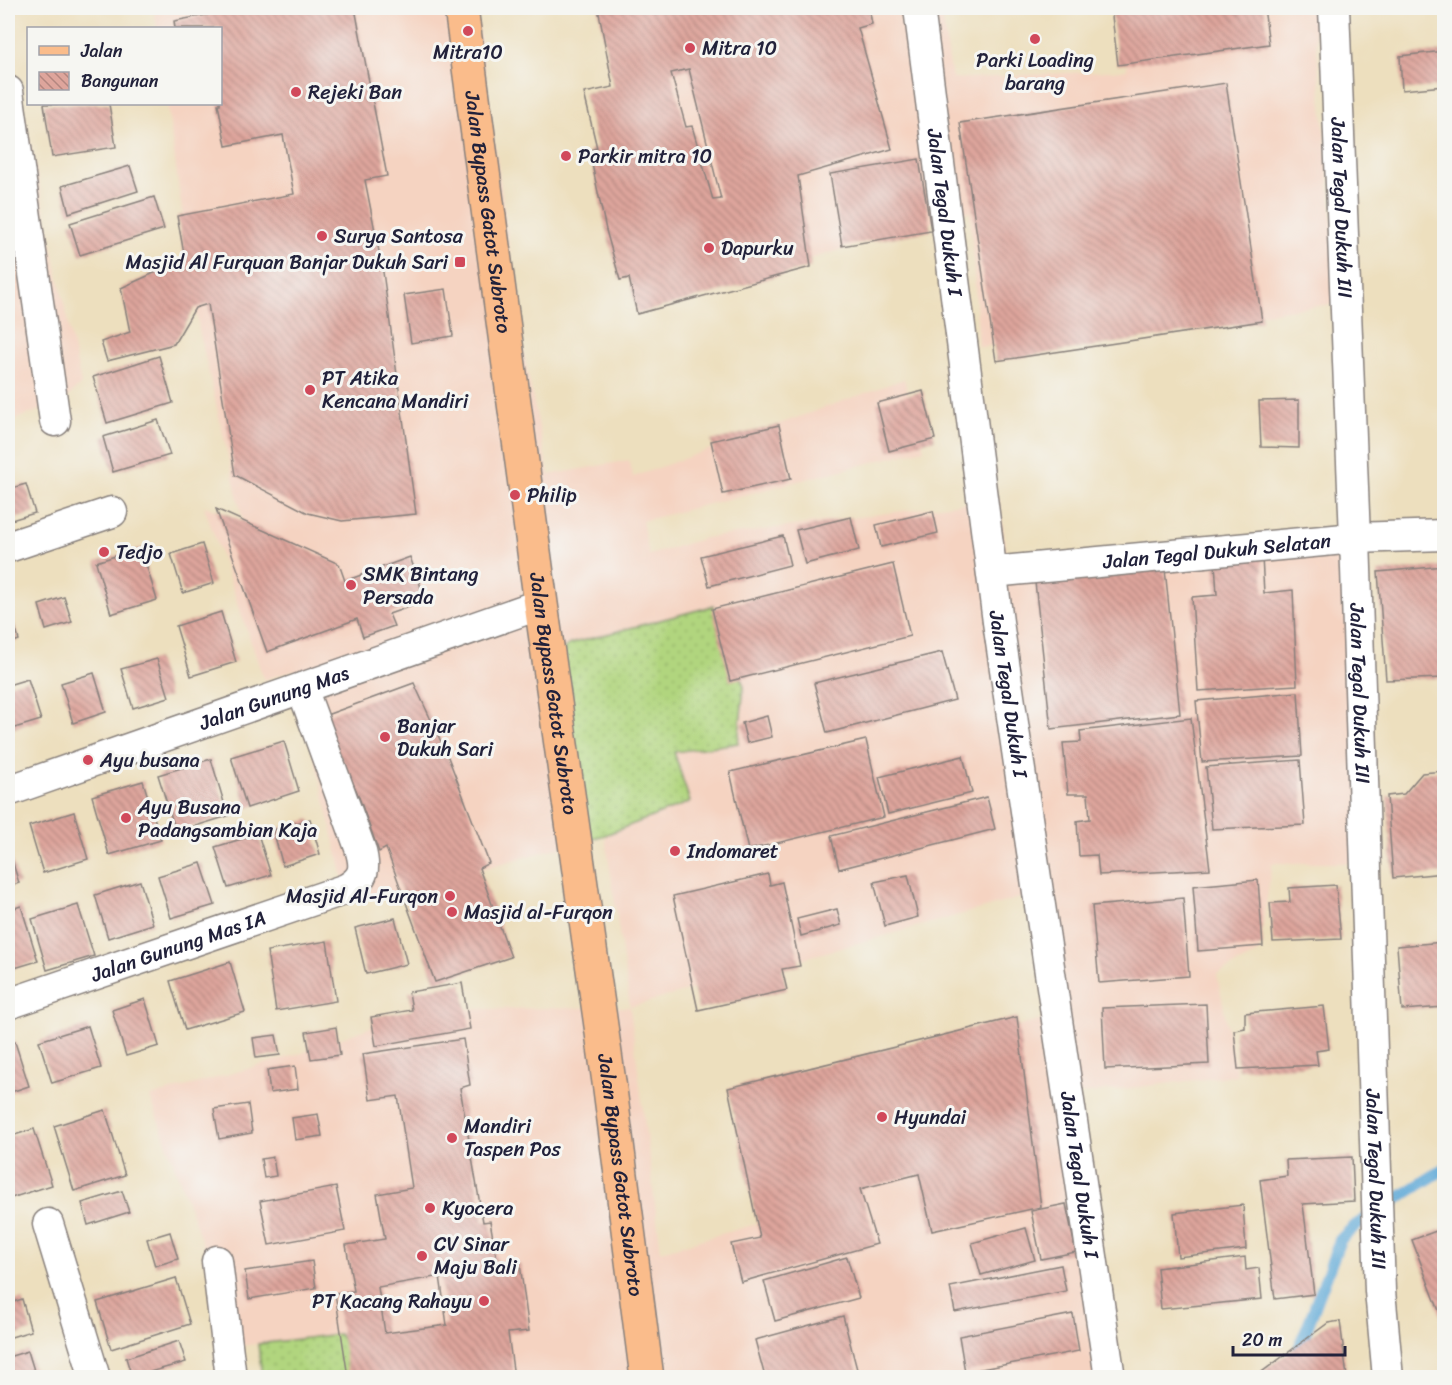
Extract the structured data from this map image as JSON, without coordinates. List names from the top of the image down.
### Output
{
  "streets": {
    "main road": ["Jalan Bypass Gatot Subroto"],
    "street": [
      "Jalan Tegal Dukuh III",
      "Jalan Tegal Dukuh I",
      "Jalan Tegal Dukuh Selatan",
      "Jalan Gunung Mas",
      "Jalan Gunung Mas IA"
    ]
  },
  "crossings": [
    ["Jalan Tegal Dukuh III", "Jalan Tegal Dukuh Selatan"],
    ["Jalan Bypass Gatot Subroto", "Jalan Gunung Mas"],
    ["Jalan Tegal Dukuh I", "Jalan Tegal Dukuh Selatan"],
    ["Jalan Gunung Mas", "Jalan Gunung Mas IA"]
  ],
  "places": {
    "other": [
      "Mitra10",
      "Parki Loading barang",
      "Mitra 10",
      "Rejeki Ban",
      "Parkir mitra 10",
      "Surya Santosa",
      "Dapurku",
      "PT Atika Kencana Mandiri",
      "Philip",
      "Tedjo",
      "SMK Bintang Persada",
      "Banjar Dukuh Sari",
      "Ayu busana",
      "Ayu Busana Padangsambian Kaja",
      "Indomaret",
      "Masjid Al-Furqon",
      "Masjid al-Furqon",
      "Hyundai",
      "Mandiri Taspen Pos",
      "Kyocera",
      "CV Sinar Maju Bali",
      "PT Kacang Rahayu"
    ],
    "transit": ["Masjid Al Furquan Banjar Dukuh Sari"]
  },
  "legend": ["Jalan", "Bangunan"],
  "scale_bar": "20 m"
}
